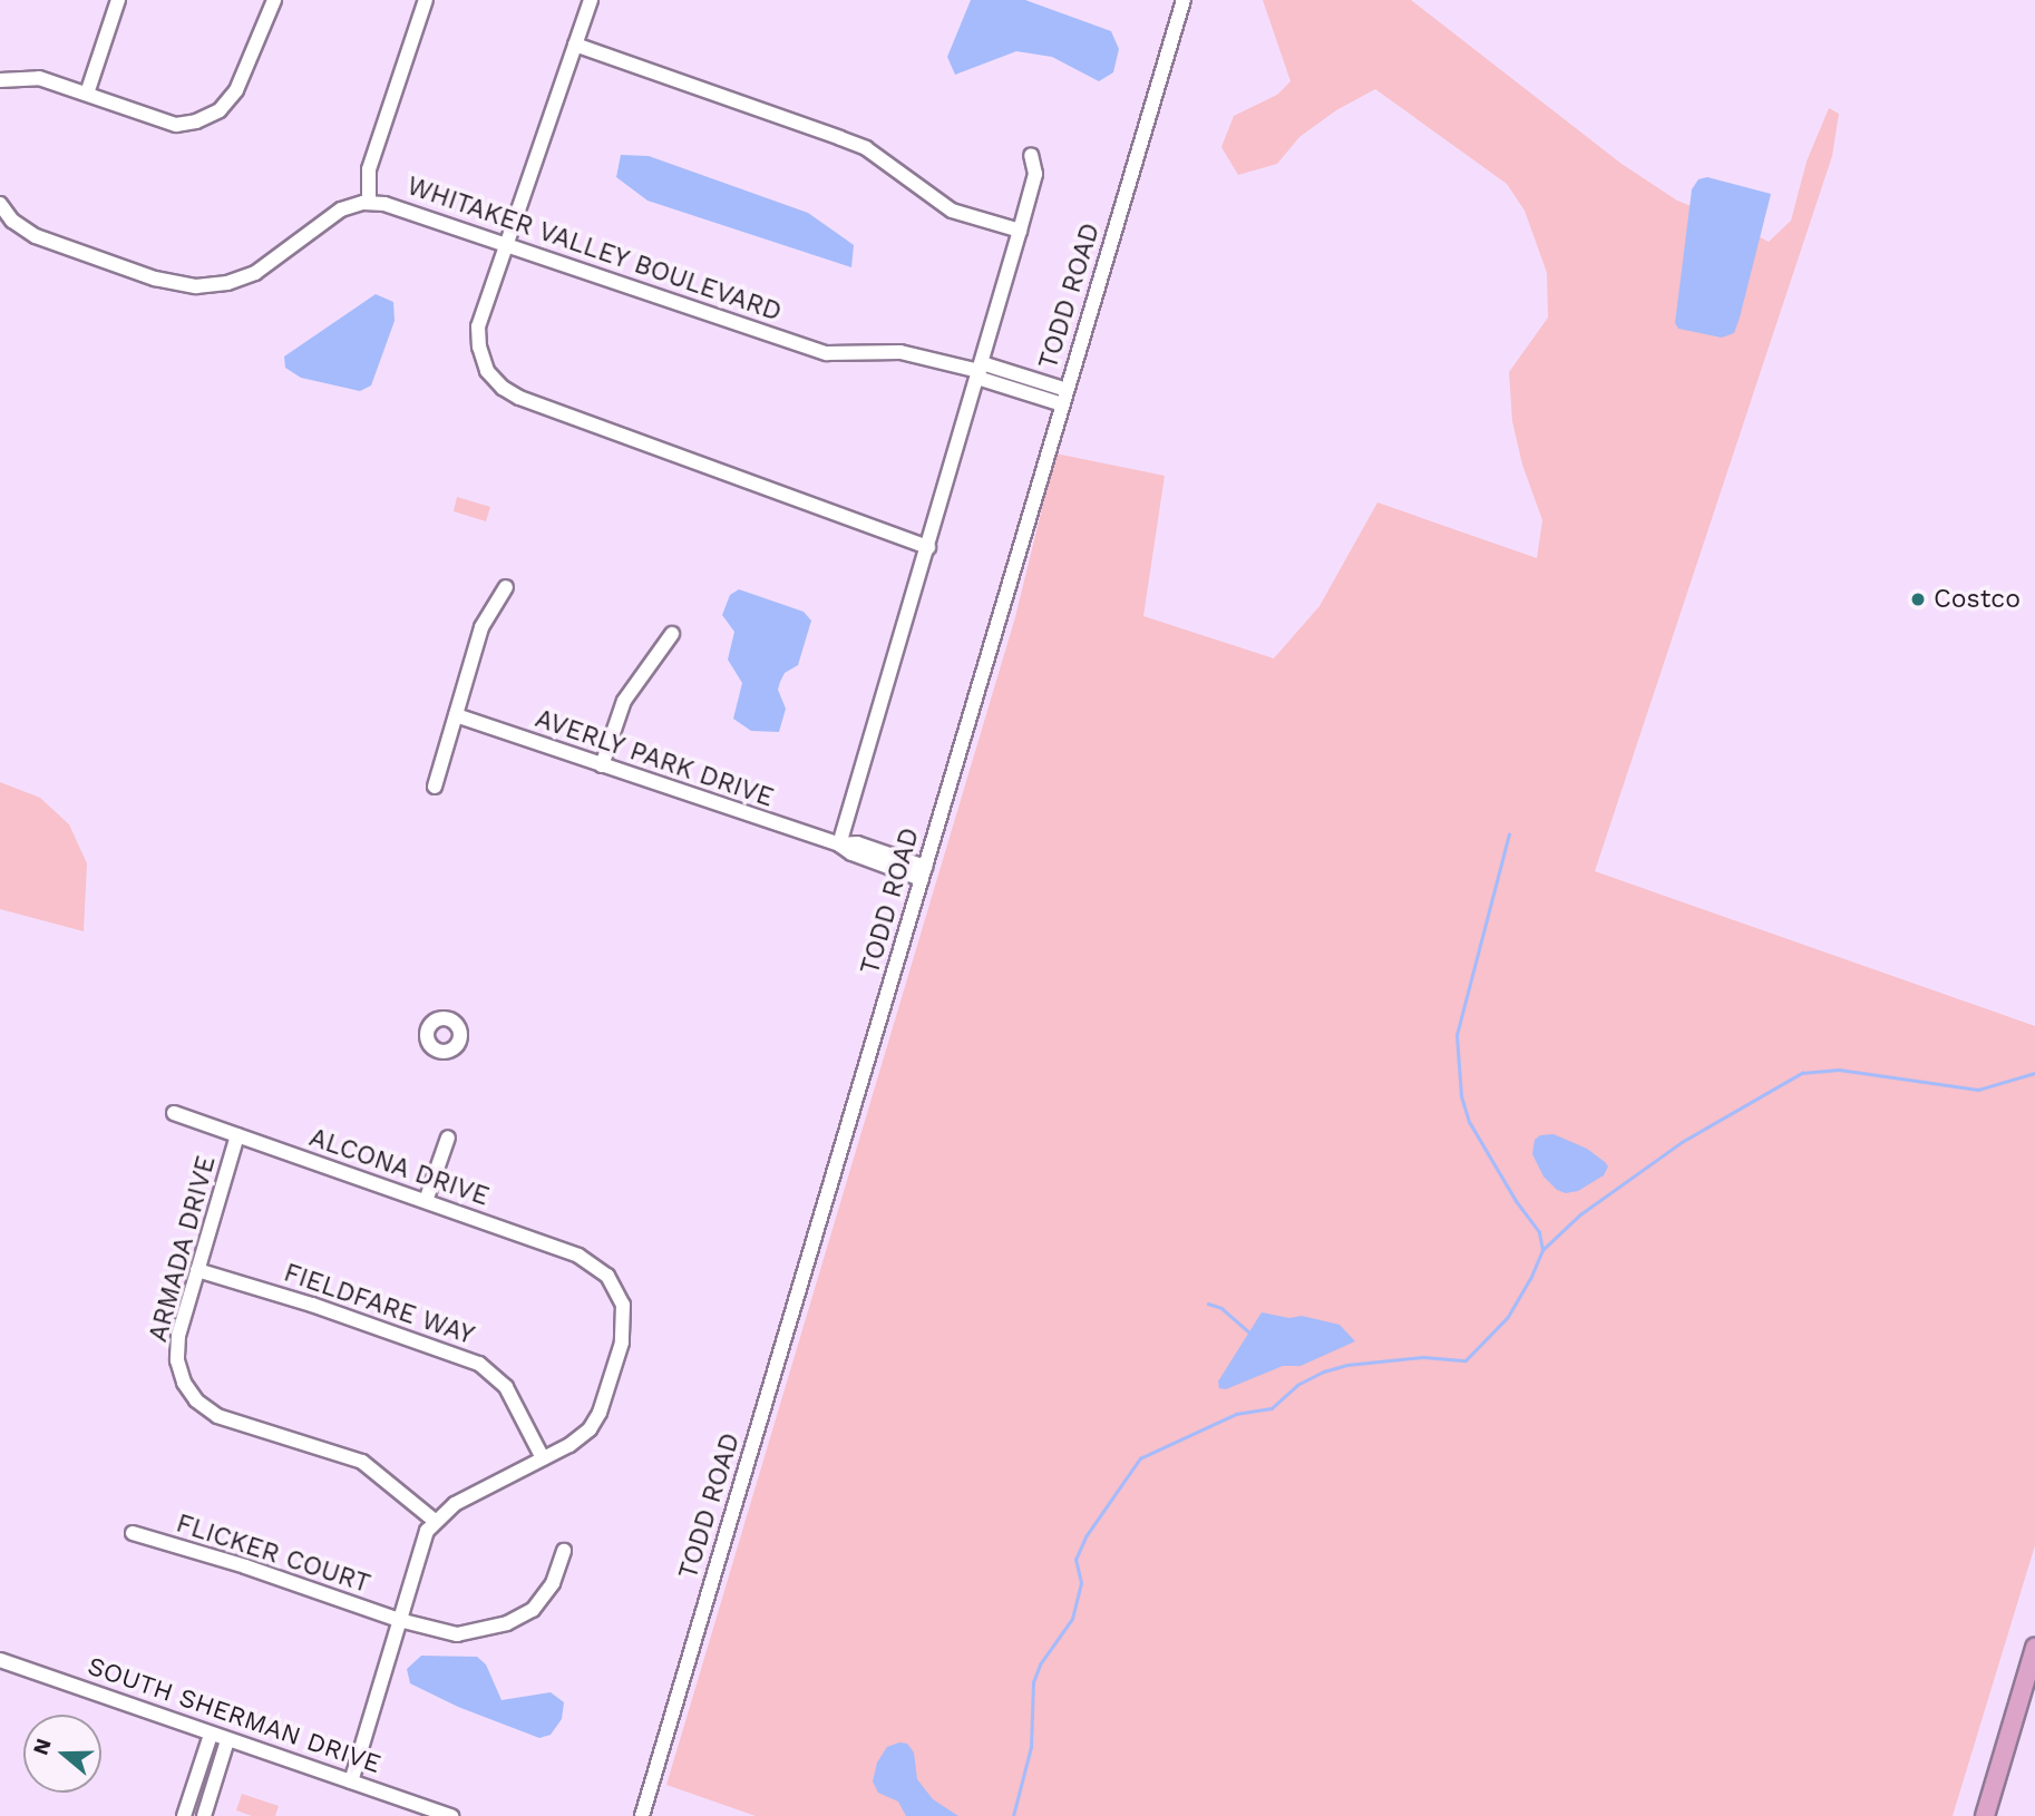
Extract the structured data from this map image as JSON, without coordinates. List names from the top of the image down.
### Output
{
  "streets": {
    "street": [
      "WHITAKER VALLEY BOULEVARD",
      "TODD ROAD",
      "AVERLY PARK DRIVE",
      "ALCONA DRIVE",
      "ARMADA DRIVE",
      "FIELDFARE WAY",
      "FLICKER COURT",
      "SOUTH SHERMAN DRIVE"
    ]
  },
  "crossings": [
    ["WHITAKER VALLEY BOULEVARD", "TODD ROAD"],
    ["TODD ROAD", "AVERLY PARK DRIVE"],
    ["ALCONA DRIVE", "ARMADA DRIVE"],
    ["ALCONA DRIVE", "FIELDFARE WAY"],
    ["ARMADA DRIVE", "FIELDFARE WAY"]
  ],
  "places": ["Costco"],
  "north": "left"
}
